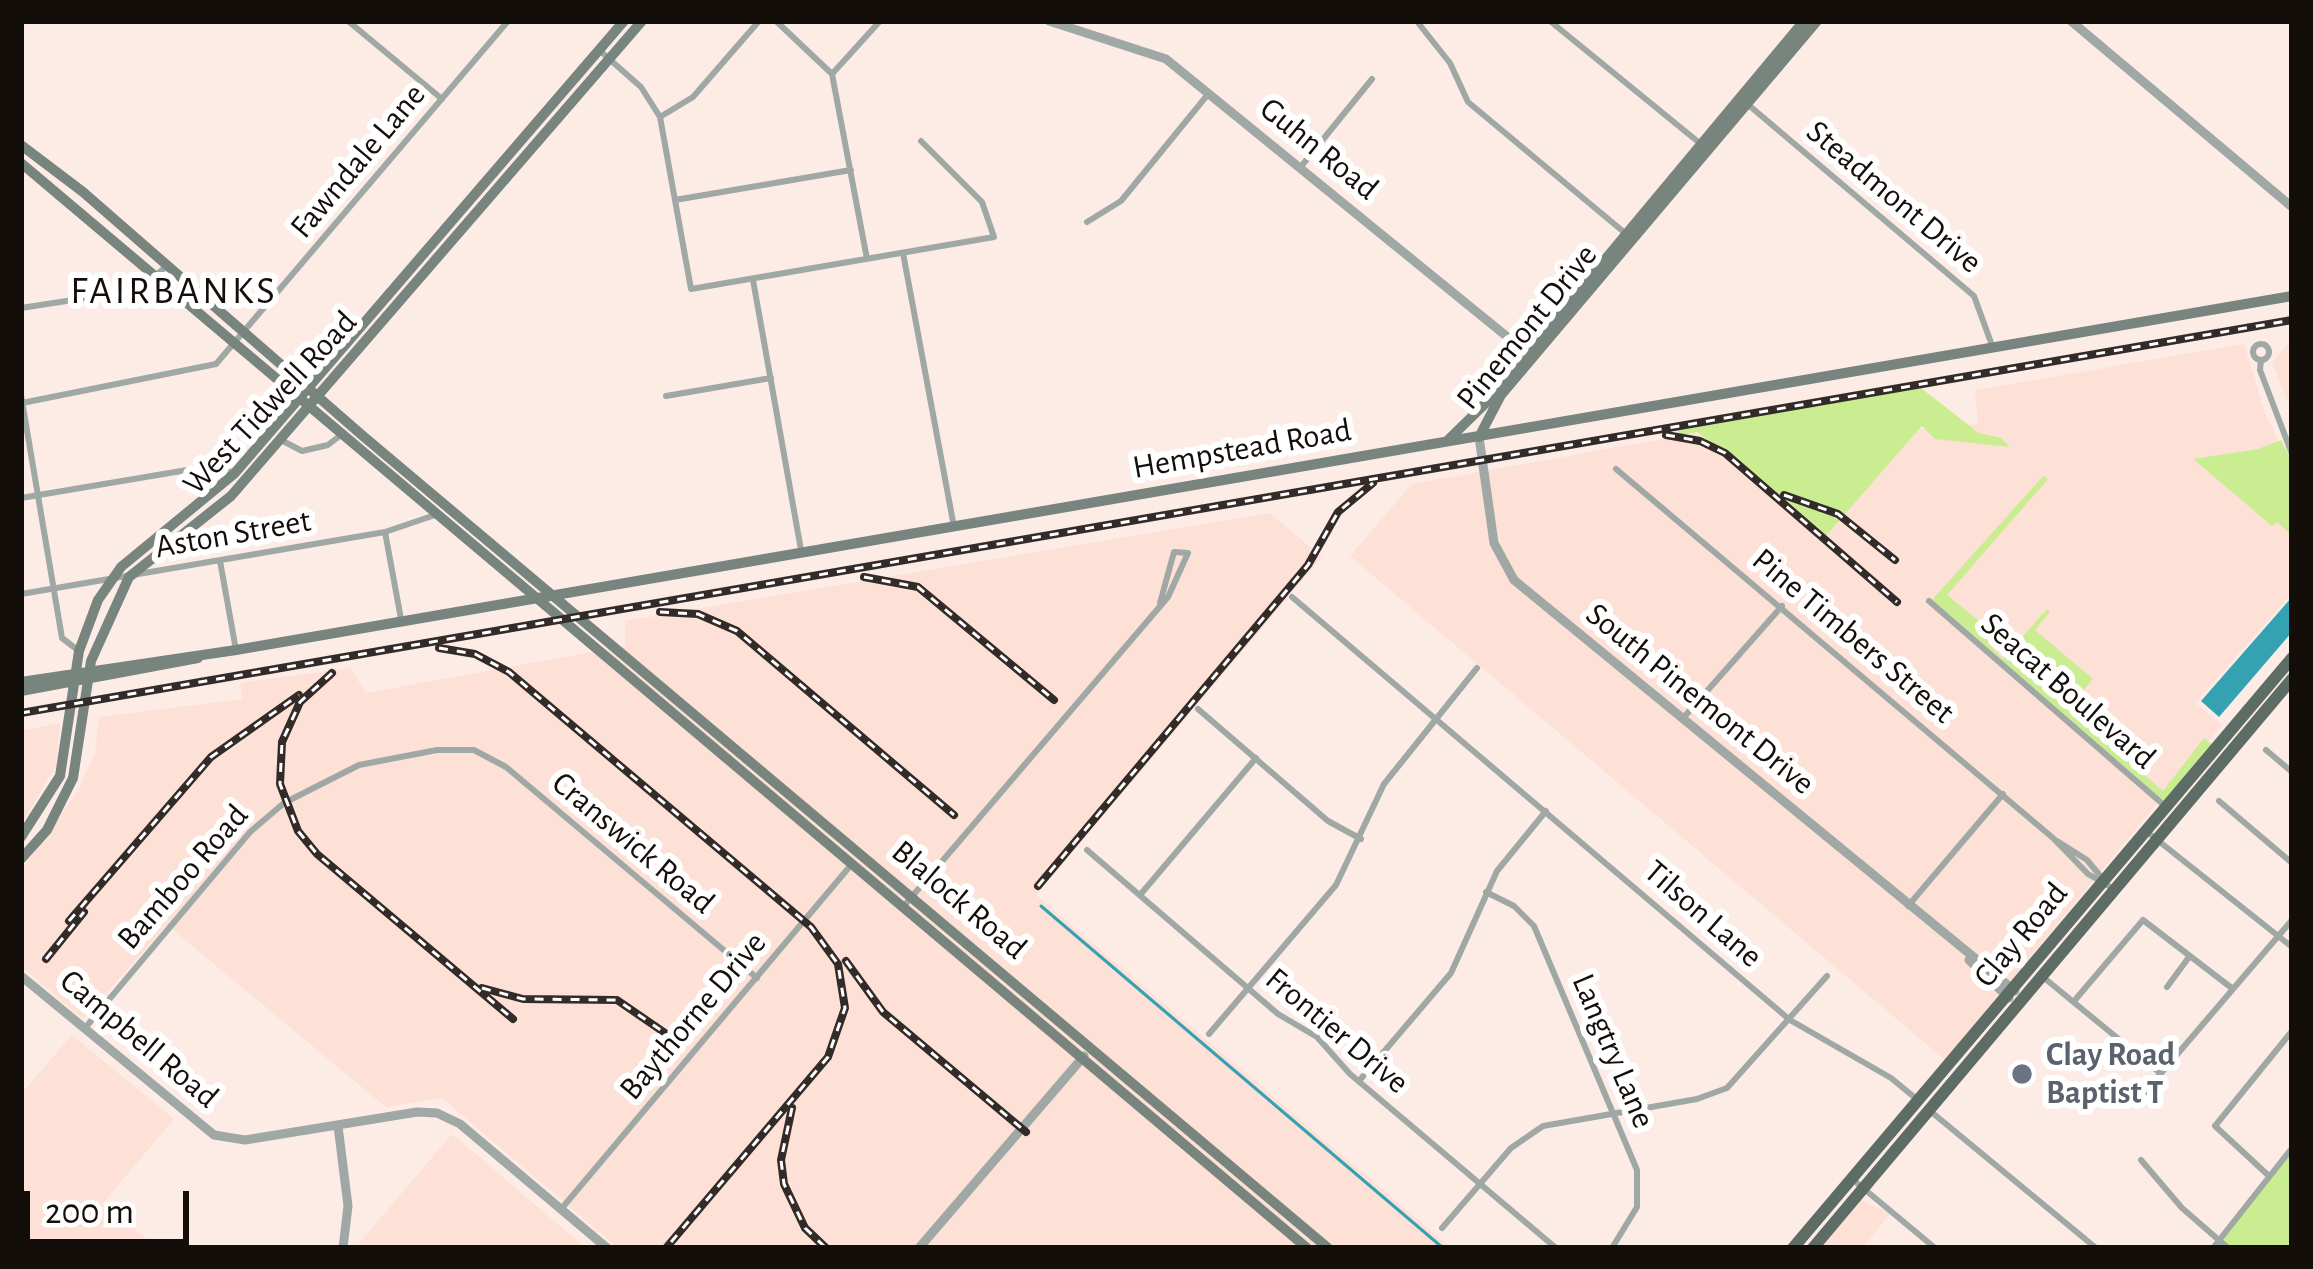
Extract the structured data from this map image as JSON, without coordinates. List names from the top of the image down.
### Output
{
  "streets": {
    "main road": [
      "Pinemont Drive",
      "West Tidwell Road",
      "Hempstead Road",
      "Blalock Road",
      "Clay Road"
    ],
    "street": [
      "Guhn Road",
      "Fawndale Lane",
      "Steadmont Drive",
      "Aston Street",
      "Pine Timbers Street",
      "Seacat Boulevard",
      "South Pinemont Drive",
      "Cranswick Road",
      "Bamboo Road",
      "Tilson Lane",
      "Baythorne Drive",
      "Frontier Drive",
      "Campbell Road",
      "Langtry Lane"
    ]
  },
  "crossings": [
    ["Guhn Road", "Pinemont Drive"],
    ["Steadmont Drive", "Pinemont Drive"],
    ["Steadmont Drive", "Hempstead Road"],
    ["Pinemont Drive", "Hempstead Road"],
    ["Pinemont Drive", "South Pinemont Drive"],
    ["West Tidwell Road", "Hempstead Road"],
    ["West Tidwell Road", "Aston Street"],
    ["Hempstead Road", "South Pinemont Drive"],
    ["Hempstead Road", "Blalock Road"],
    ["Aston Street", "Blalock Road"],
    ["Pine Timbers Street", "Clay Road"],
    ["Seacat Boulevard", "Clay Road"],
    ["South Pinemont Drive", "Clay Road"],
    ["Cranswick Road", "Bamboo Road"],
    ["Cranswick Road", "Baythorne Drive"],
    ["Bamboo Road", "Campbell Road"],
    ["Blalock Road", "Baythorne Drive"],
    ["Tilson Lane", "Clay Road"],
    ["Baythorne Drive", "Campbell Road"]
  ],
  "districts": ["FAIRBANKS"],
  "places": ["Clay Road Baptist T"],
  "scale_bar": "200 m"
}
